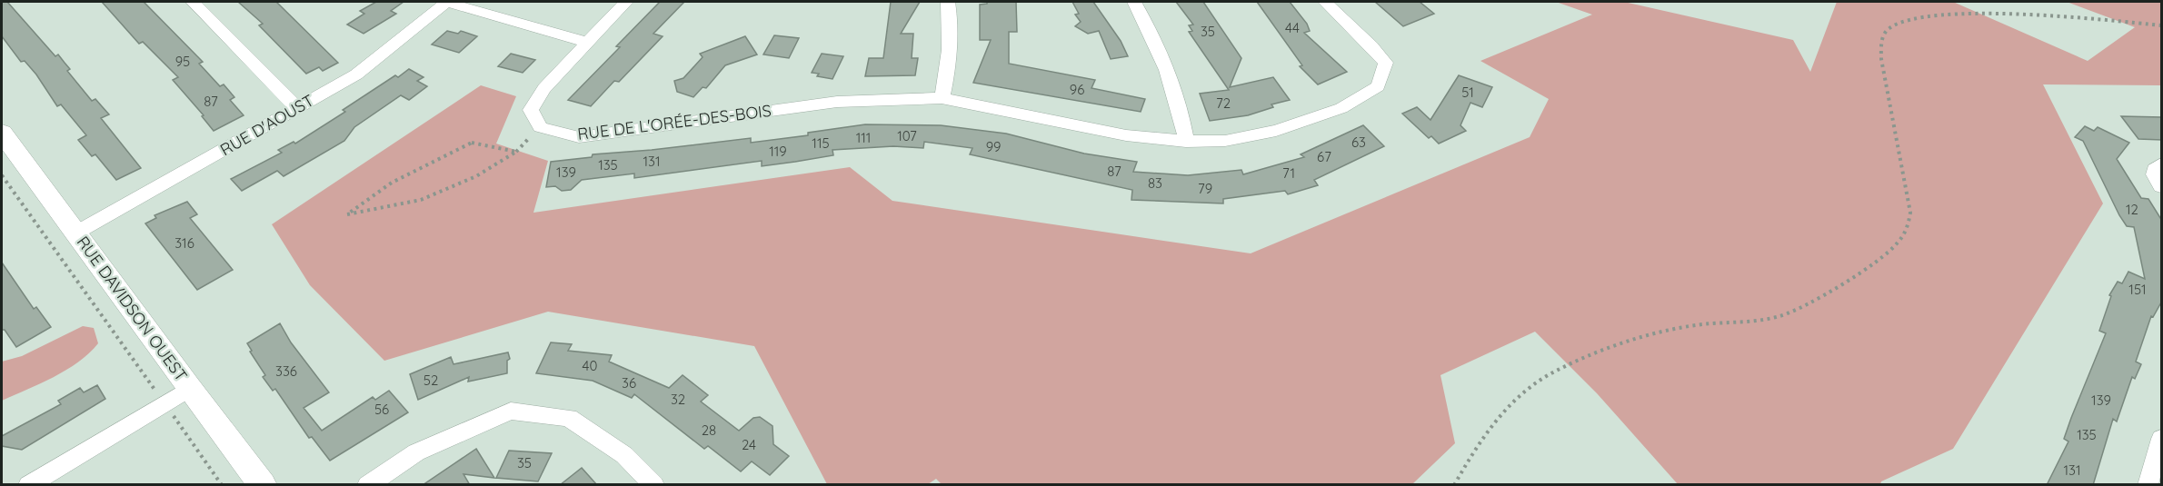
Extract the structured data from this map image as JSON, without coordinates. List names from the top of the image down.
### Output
{
  "streets": {
    "street": ["RUE DE L'ORÉE-DES-BOIS", "RUE D'AOUST", "RUE DAVIDSON OUEST"]
  },
  "crossings": [
    ["RUE D'AOUST", "RUE DAVIDSON OUEST"]
  ],
  "house_numbers": [
    "44",
    "35",
    "95",
    "96",
    "51",
    "87",
    "72",
    "107",
    "111",
    "63",
    "115",
    "99",
    "119",
    "67",
    "131",
    "135",
    "87",
    "139",
    "71",
    "83",
    "79",
    "12",
    "316",
    "151",
    "40",
    "336",
    "52",
    "36",
    "32",
    "139",
    "56",
    "28",
    "135",
    "24",
    "35",
    "131"
  ]
}
